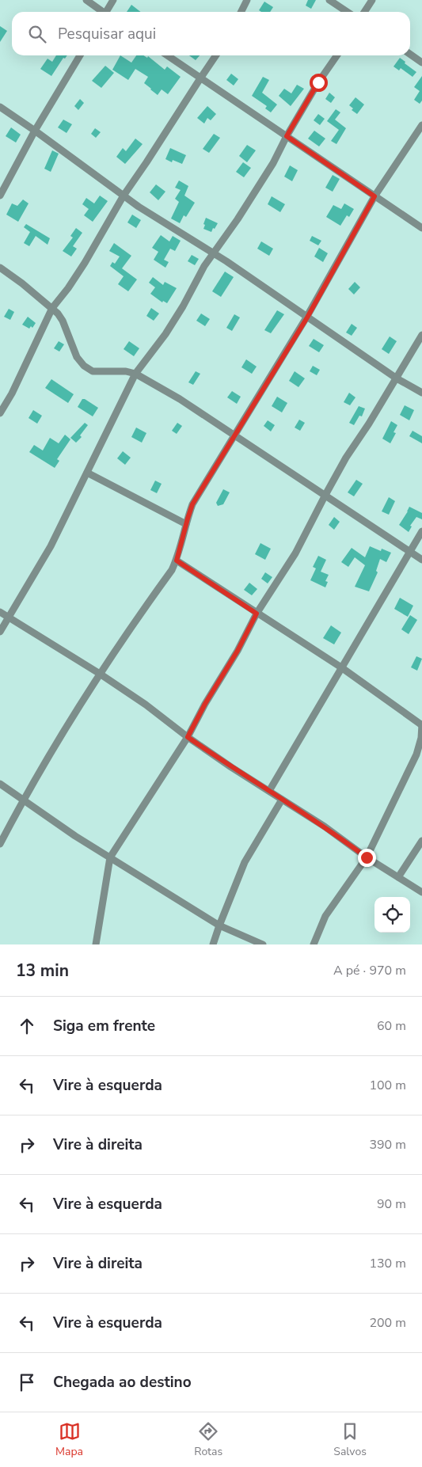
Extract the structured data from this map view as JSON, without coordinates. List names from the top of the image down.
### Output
{
  "page": {
    "search": "Pesquisar aqui",
    "heading": ["13 min", "A pé · 970 m"],
    "list": [
      ["Siga em frente", "60 m"],
      ["Vire à esquerda", "100 m"],
      ["Vire à direita", "390 m"],
      ["Vire à esquerda", "90 m"],
      ["Vire à direita", "130 m"],
      ["Vire à esquerda", "200 m"],
      "Chegada ao destino"
    ],
    "nav": ["Mapa", "Rotas", "Salvos"]
  }
}
